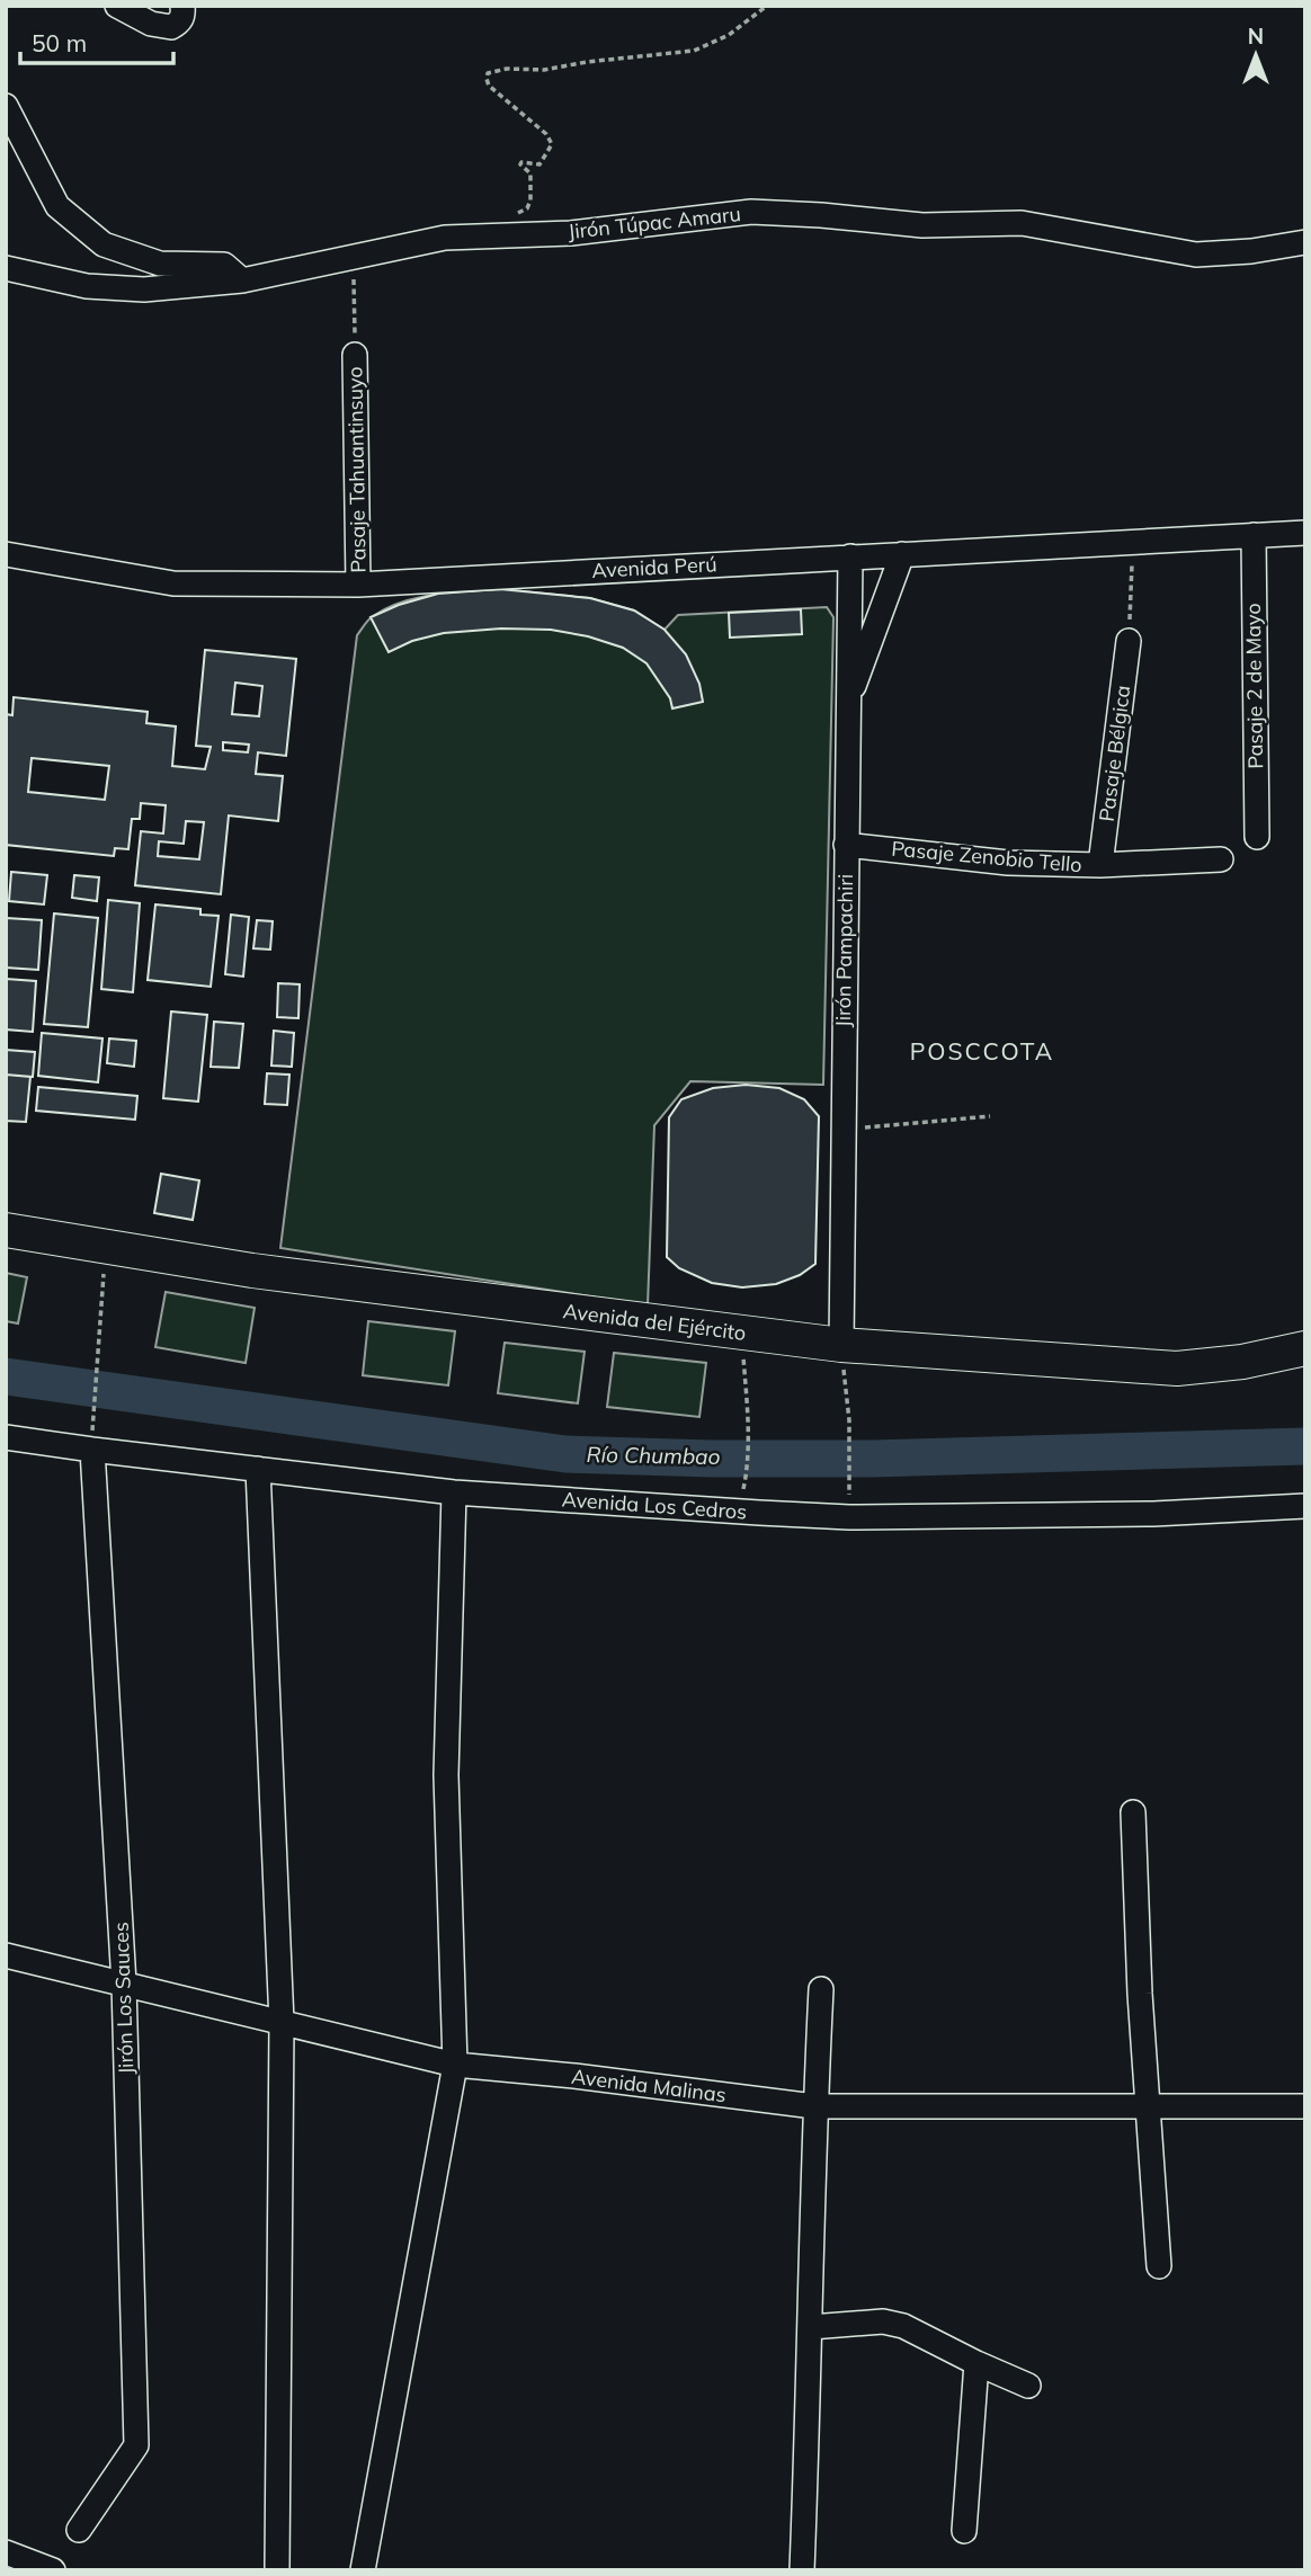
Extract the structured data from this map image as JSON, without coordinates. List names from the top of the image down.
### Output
{
  "streets": {
    "highway": ["Avenida del Ejército"],
    "street": [
      "Jirón Túpac Amaru",
      "Pasaje Tahuantinsuyo",
      "Avenida Perú",
      "Pasaje 2 de Mayo",
      "Pasaje Bélgica",
      "Pasaje Zenobio Tello",
      "Jirón Pampachiri",
      "Avenida Los Cedros",
      "Jirón Los Sauces",
      "Avenida Malinas"
    ]
  },
  "crossings": [
    ["Pasaje Tahuantinsuyo", "Avenida Perú"],
    ["Avenida Perú", "Pasaje 2 de Mayo"],
    ["Avenida Perú", "Jirón Pampachiri"],
    ["Pasaje Bélgica", "Pasaje Zenobio Tello"],
    ["Pasaje Zenobio Tello", "Jirón Pampachiri"],
    ["Jirón Pampachiri", "Avenida del Ejército"],
    ["Avenida Los Cedros", "Jirón Los Sauces"],
    ["Jirón Los Sauces", "Avenida Malinas"]
  ],
  "districts": ["POSCCOTA"],
  "water": ["Río Chumbao"],
  "scale_bar": "50 m",
  "north": "top"
}
